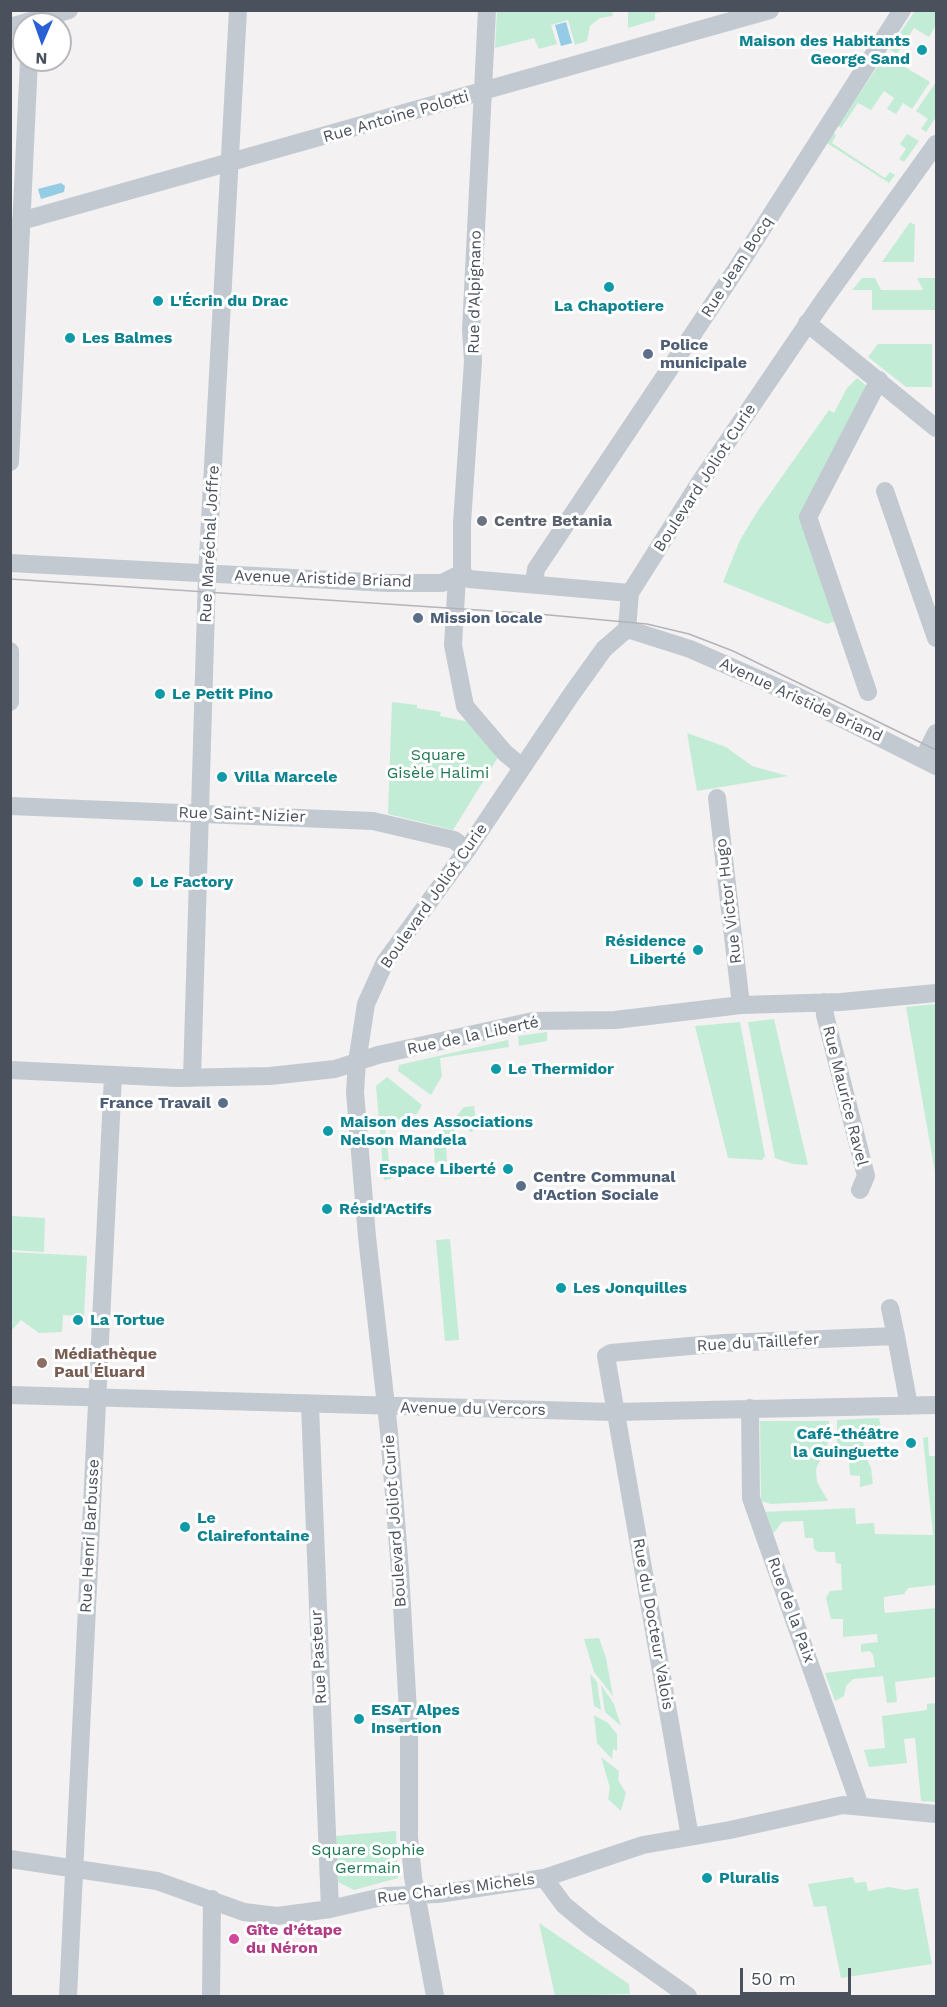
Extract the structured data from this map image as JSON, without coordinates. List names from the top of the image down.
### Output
{
  "streets": {
    "street": [
      "Rue Antoine Polotti",
      "Rue Jean Bocq",
      "Rue d'Alpignano",
      "Boulevard Joliot Curie",
      "Rue Maréchal Joffre",
      "Avenue Aristide Briand",
      "Rue Saint-Nizier",
      "Rue Victor Hugo",
      "Rue de la Liberté",
      "Rue Maurice Ravel",
      "Rue du Taillefer",
      "Avenue du Vercors",
      "Rue Henri Barbusse",
      "Rue de la Paix",
      "Rue du Docteur Valois",
      "Rue Pasteur",
      "Rue Charles Michels"
    ]
  },
  "crossings": [
    ["Rue Antoine Polotti", "Rue d'Alpignano"],
    ["Rue Antoine Polotti", "Rue Maréchal Joffre"],
    ["Rue Jean Bocq", "Avenue Aristide Briand"],
    ["Rue d'Alpignano", "Boulevard Joliot Curie"],
    ["Rue d'Alpignano", "Avenue Aristide Briand"],
    ["Boulevard Joliot Curie", "Avenue Aristide Briand"],
    ["Boulevard Joliot Curie", "Rue Saint-Nizier"],
    ["Boulevard Joliot Curie", "Rue de la Liberté"],
    ["Boulevard Joliot Curie", "Avenue du Vercors"],
    ["Boulevard Joliot Curie", "Rue Charles Michels"],
    ["Rue Maréchal Joffre", "Avenue Aristide Briand"],
    ["Rue Maréchal Joffre", "Rue Saint-Nizier"],
    ["Rue Maréchal Joffre", "Rue de la Liberté"],
    ["Rue Victor Hugo", "Rue de la Liberté"],
    ["Rue de la Liberté", "Rue Maurice Ravel"],
    ["Rue de la Liberté", "Rue Henri Barbusse"],
    ["Rue du Taillefer", "Avenue du Vercors"],
    ["Rue du Taillefer", "Rue du Docteur Valois"],
    ["Avenue du Vercors", "Rue Henri Barbusse"],
    ["Avenue du Vercors", "Rue de la Paix"],
    ["Avenue du Vercors", "Rue du Docteur Valois"],
    ["Avenue du Vercors", "Rue Pasteur"],
    ["Rue Henri Barbusse", "Rue Charles Michels"],
    ["Rue de la Paix", "Rue Charles Michels"],
    ["Rue du Docteur Valois", "Rue Charles Michels"],
    ["Rue Pasteur", "Rue Charles Michels"]
  ],
  "parks": ["Square Gisèle Halimi", "Square Sophie Germain"],
  "places": [
    "Maison des Habitants George Sand",
    "La Chapotiere",
    "L'Écrin du Drac",
    "Les Balmes",
    "Police municipale",
    "Centre Betania",
    "Mission locale",
    "Le Petit Pino",
    "Villa Marcele",
    "Le Factory",
    "Résidence Liberté",
    "Le Thermidor",
    "France Travail",
    "Maison des Associations Nelson Mandela",
    "Espace Liberté",
    "Centre Communal d'Action Sociale",
    "Résid'Actifs",
    "Les Jonquilles",
    "La Tortue",
    "Médiathèque Paul Éluard",
    "Café-théâtre la Guinguette",
    "Le Clairefontaine",
    "ESAT Alpes Insertion",
    "Pluralis",
    "Gîte d’étape du Néron"
  ],
  "scale_bar": "50 m",
  "north": "bottom"
}
